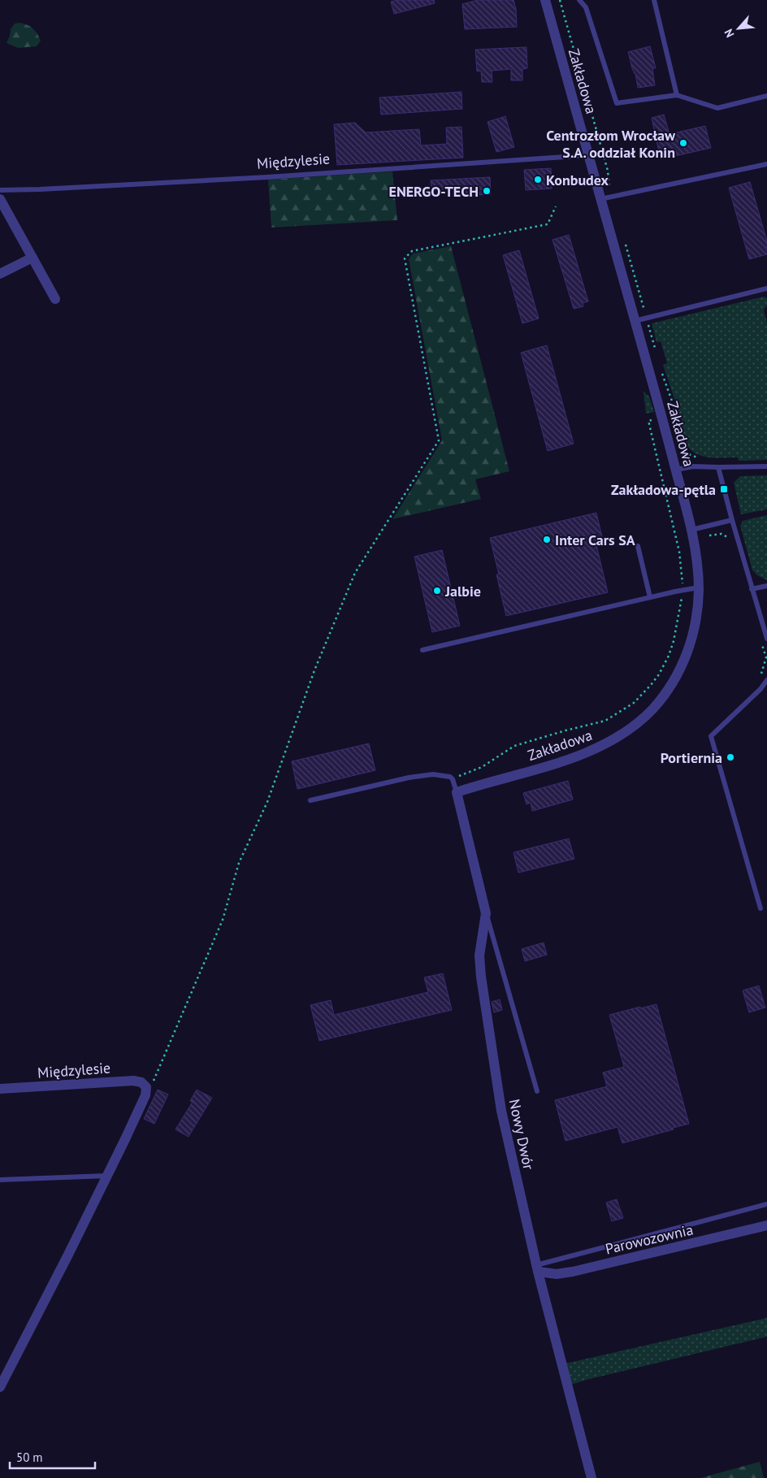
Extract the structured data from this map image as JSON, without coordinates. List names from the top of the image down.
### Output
{
  "streets": {
    "street": [
      "Zakładowa",
      "Międzylesie",
      "Nowy Dwór",
      "Parowozownia"
    ]
  },
  "crossings": [
    ["Zakładowa", "Międzylesie"],
    ["Zakładowa", "Nowy Dwór"],
    ["Nowy Dwór", "Parowozownia"]
  ],
  "places": {
    "other": [
      "Centrozłom Wrocław S.A. oddział Konin",
      "Konbudex",
      "ENERGO-TECH",
      "Inter Cars SA",
      "Jalbie",
      "Portiernia"
    ],
    "transit": ["Zakładowa-pętla"]
  },
  "scale_bar": "50 m",
  "north": "bottom left"
}
